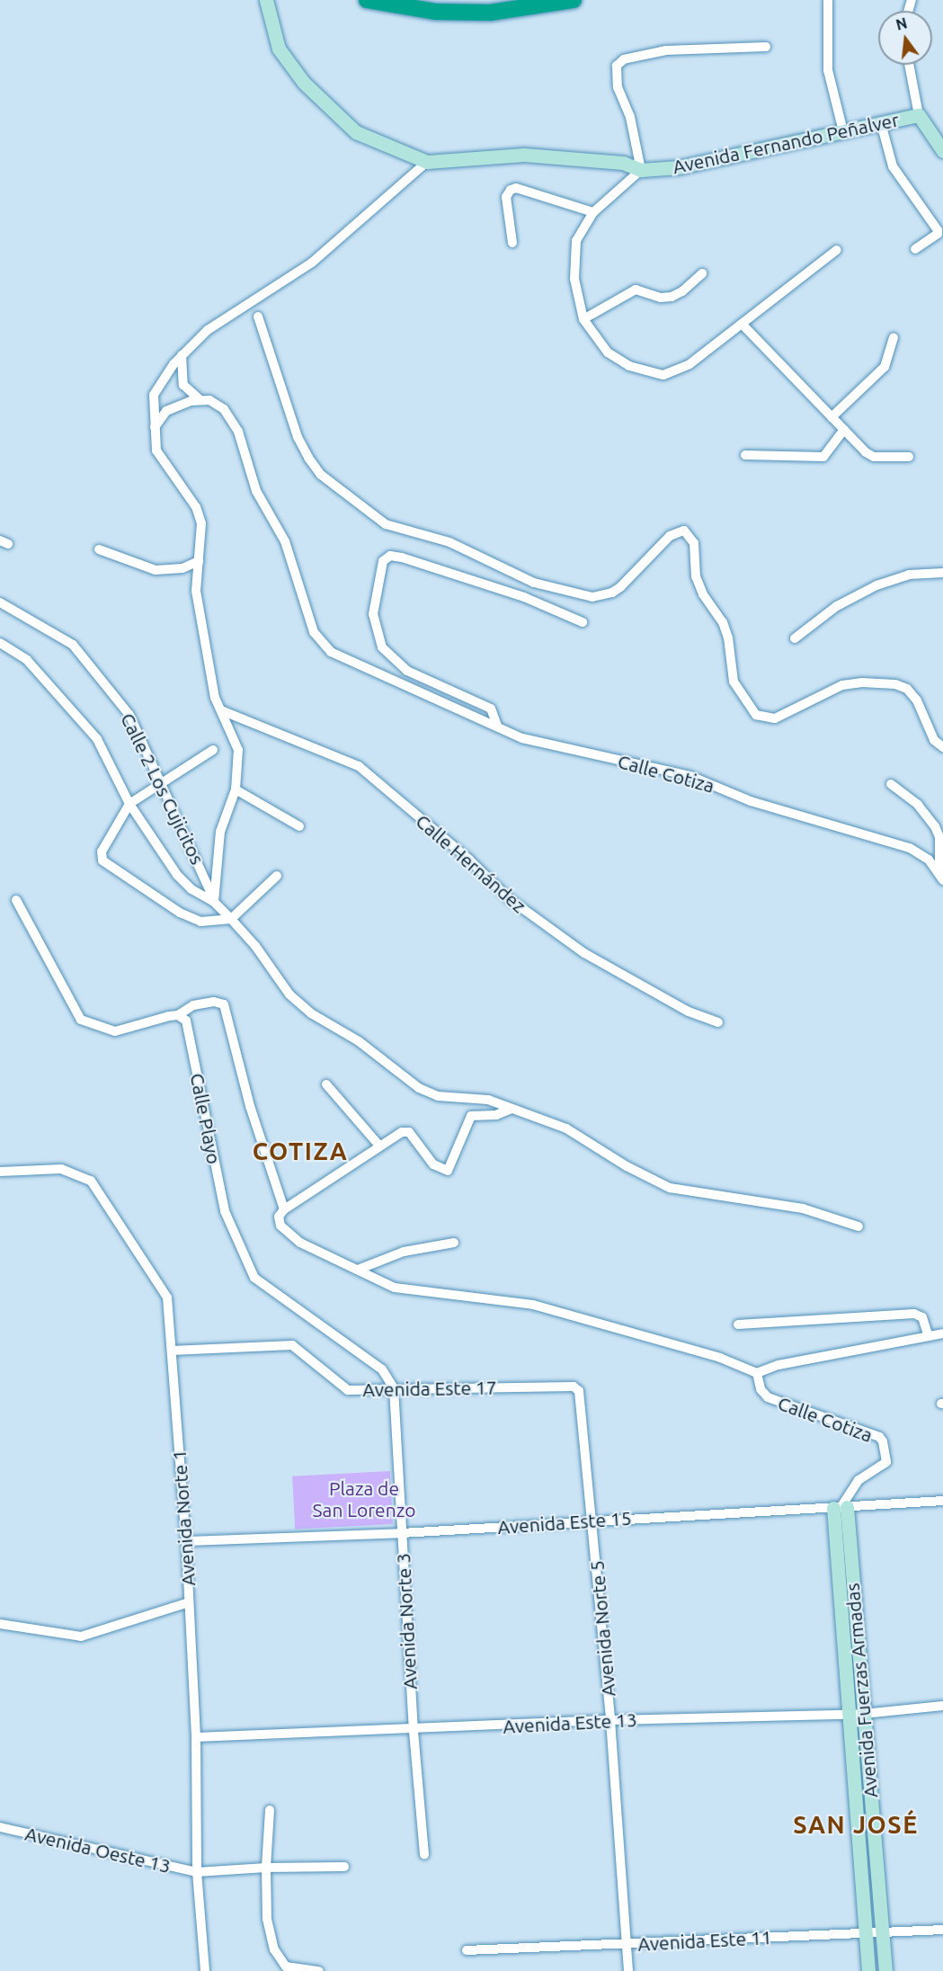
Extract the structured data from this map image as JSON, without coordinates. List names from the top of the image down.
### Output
{
  "streets": {
    "main road": ["Avenida Fernando Peñalver", "Avenida Fuerzas Armadas"],
    "street": [
      "Calle Cotiza",
      "Calle 2 Los Cujicitos",
      "Calle Hernández",
      "Calle Playo",
      "Avenida Este 17",
      "Avenida Norte 1",
      "Avenida Este 15",
      "Avenida Norte 3",
      "Avenida Norte 5",
      "Avenida Este 13",
      "Avenida Oeste 13",
      "Avenida Este 11"
    ]
  },
  "crossings": [
    ["Calle Cotiza", "Avenida Este 15"],
    ["Calle Cotiza", "Avenida Fuerzas Armadas"],
    ["Calle Playo", "Avenida Este 17"],
    ["Calle Playo", "Avenida Norte 3"],
    ["Avenida Este 17", "Avenida Norte 1"],
    ["Avenida Este 17", "Avenida Norte 3"],
    ["Avenida Este 17", "Avenida Norte 5"],
    ["Avenida Norte 1", "Avenida Este 15"],
    ["Avenida Norte 1", "Avenida Este 13"],
    ["Avenida Norte 1", "Avenida Oeste 13"],
    ["Avenida Este 15", "Avenida Norte 3"],
    ["Avenida Este 15", "Avenida Norte 5"],
    ["Avenida Este 15", "Avenida Fuerzas Armadas"],
    ["Avenida Norte 3", "Avenida Este 13"],
    ["Avenida Norte 5", "Avenida Este 13"],
    ["Avenida Norte 5", "Avenida Este 11"],
    ["Avenida Fuerzas Armadas", "Avenida Este 13"],
    ["Avenida Fuerzas Armadas", "Avenida Este 11"]
  ],
  "districts": ["COTIZA", "SAN JOSÉ"],
  "parks": ["Plaza de San Lorenzo"],
  "north": "top"
}
